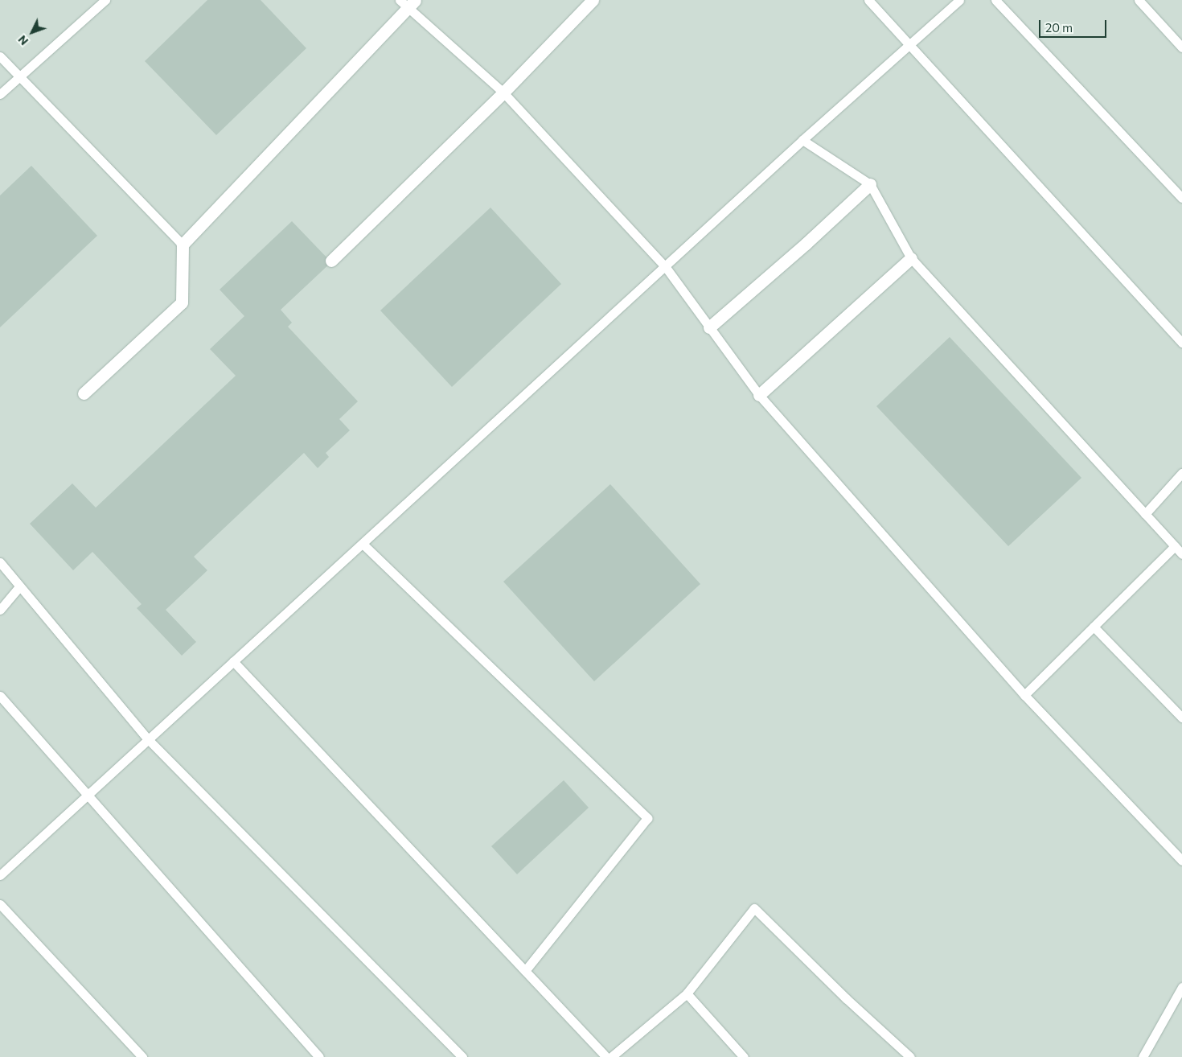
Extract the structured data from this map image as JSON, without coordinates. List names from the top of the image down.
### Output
{
  "scale_bar": "20 m",
  "north": "bottom left"
}
